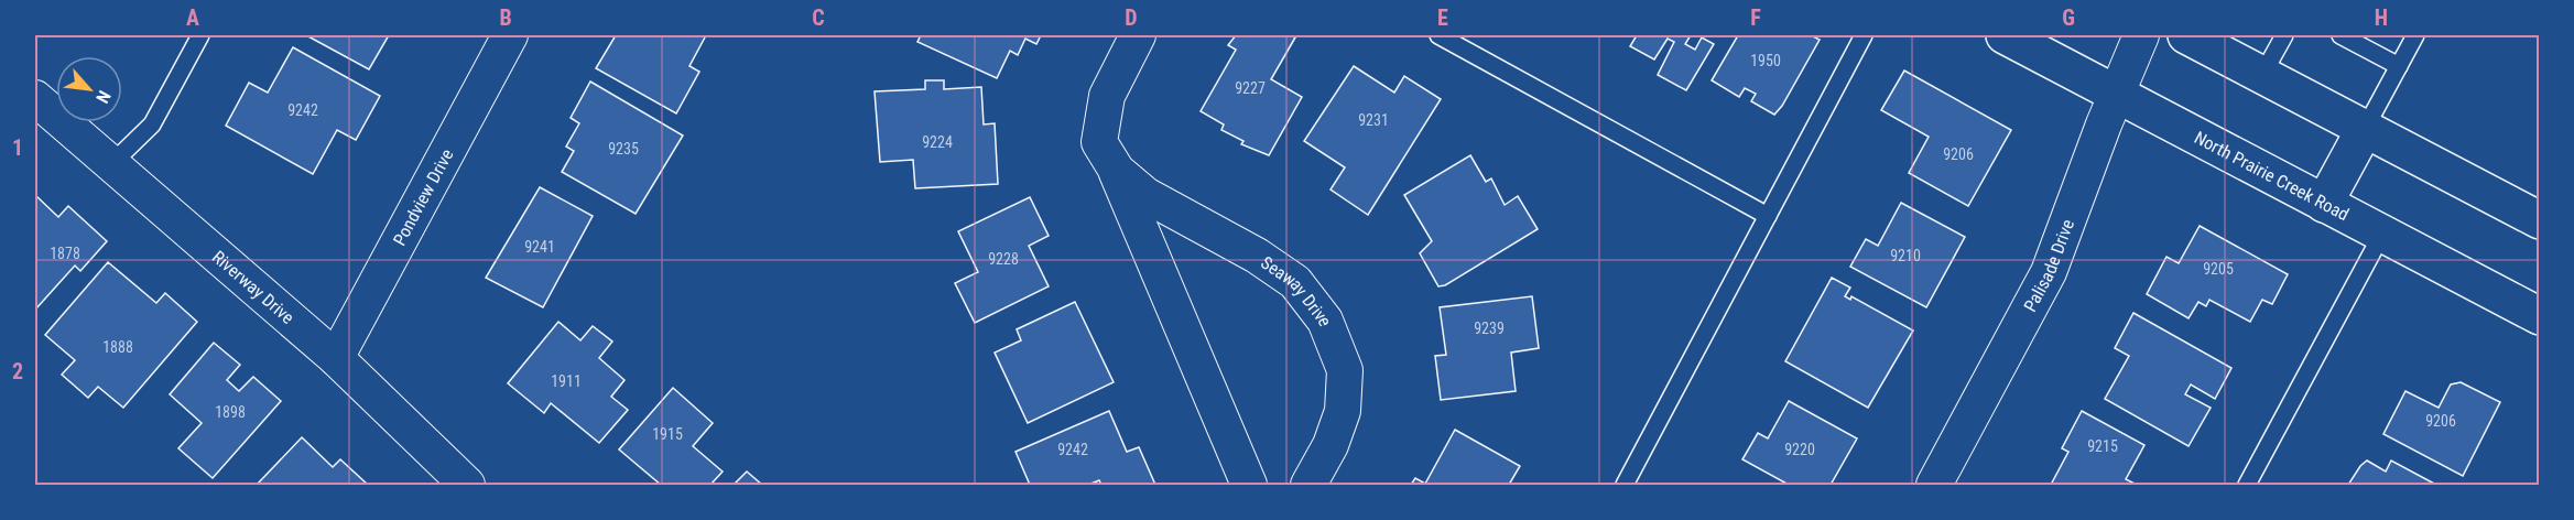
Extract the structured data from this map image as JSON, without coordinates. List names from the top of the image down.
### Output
{
  "streets": {
    "main road": ["North Prairie Creek Road"],
    "street": [
      "Pondview Drive",
      "Palisade Drive",
      "Riverway Drive",
      "Seaway Drive"
    ]
  },
  "crossings": [
    ["North Prairie Creek Road", "Palisade Drive"],
    ["Pondview Drive", "Riverway Drive"]
  ],
  "house_numbers": [
    "1950",
    "9227",
    "9242",
    "9231",
    "9224",
    "9235",
    "9206",
    "9241",
    "1878",
    "9210",
    "9228",
    "9205",
    "9239",
    "1888",
    "1911",
    "1898",
    "9206",
    "1915",
    "9215",
    "9242",
    "9220"
  ],
  "north": "bottom right",
  "grid": {
    "columns": [
      "A",
      "B",
      "C",
      "D",
      "E",
      "F",
      "G",
      "H"
    ],
    "rows": ["1", "2"]
  }
}
